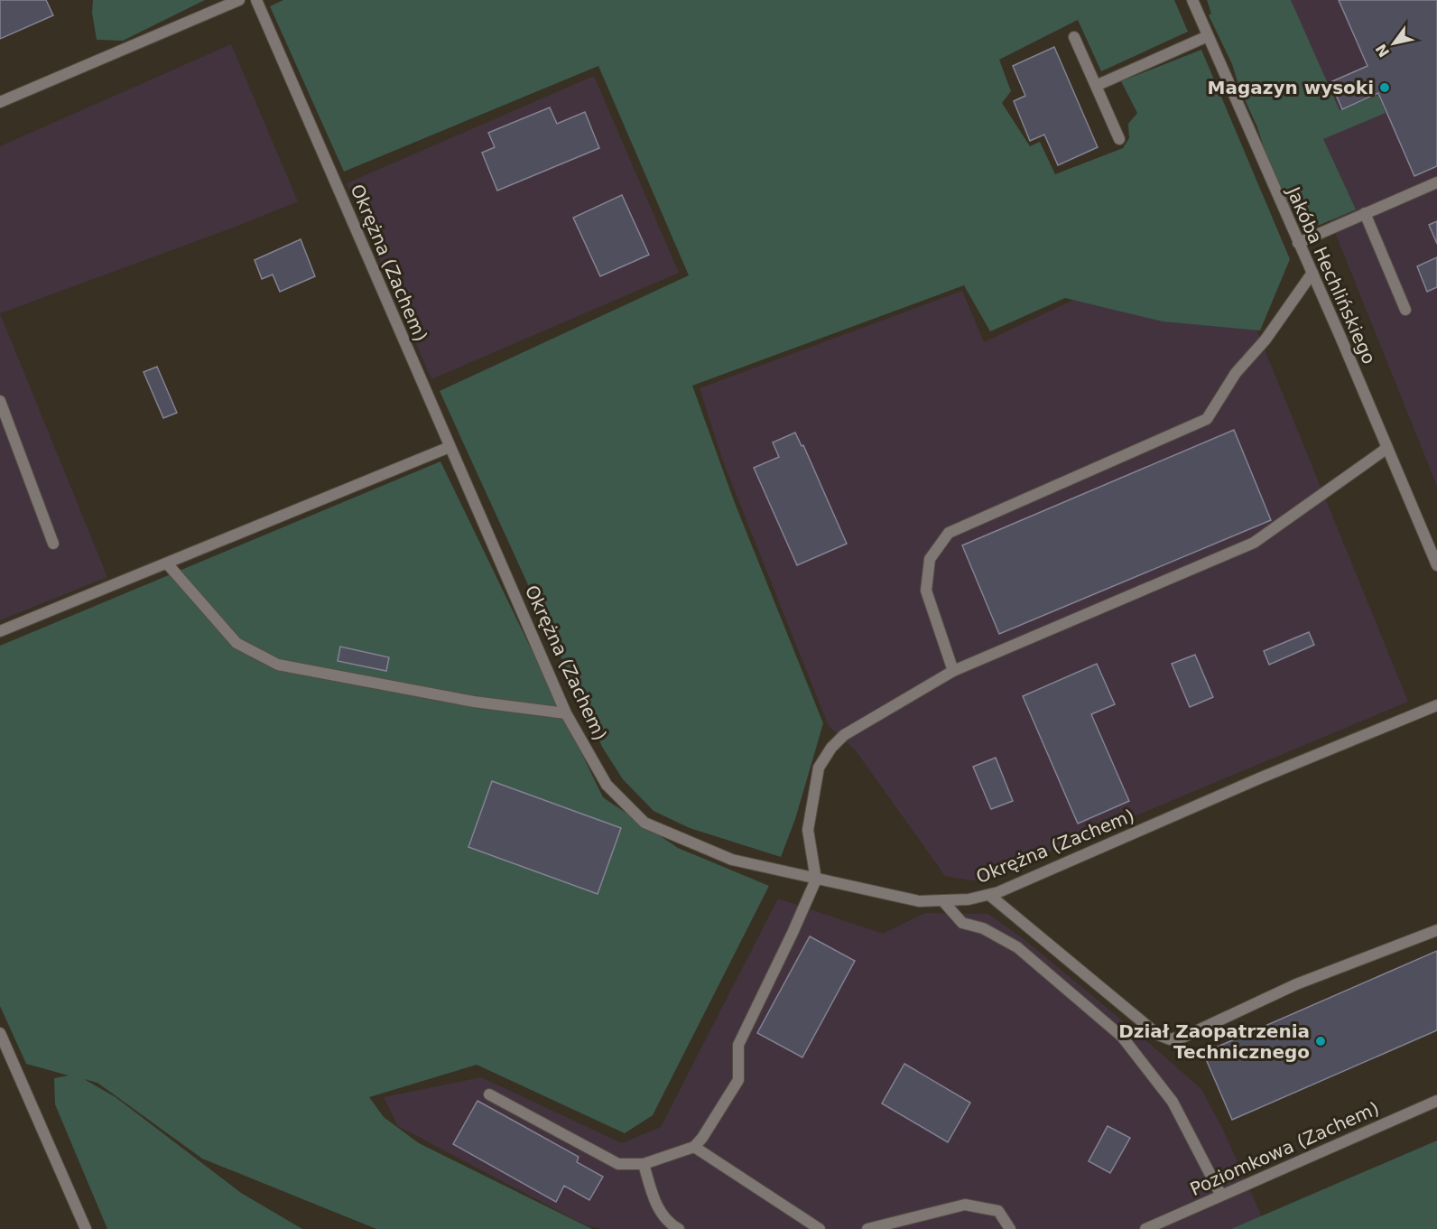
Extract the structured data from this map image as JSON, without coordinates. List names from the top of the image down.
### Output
{
  "streets": {
    "street": ["Okrężna (Zachem)", "Jakóba Hechlińskiego", "Poziomkowa (Zachem)"]
  },
  "places": ["Magazyn wysoki", "Dział Zaopatrzenia Technicznego"],
  "north": "bottom left"
}
